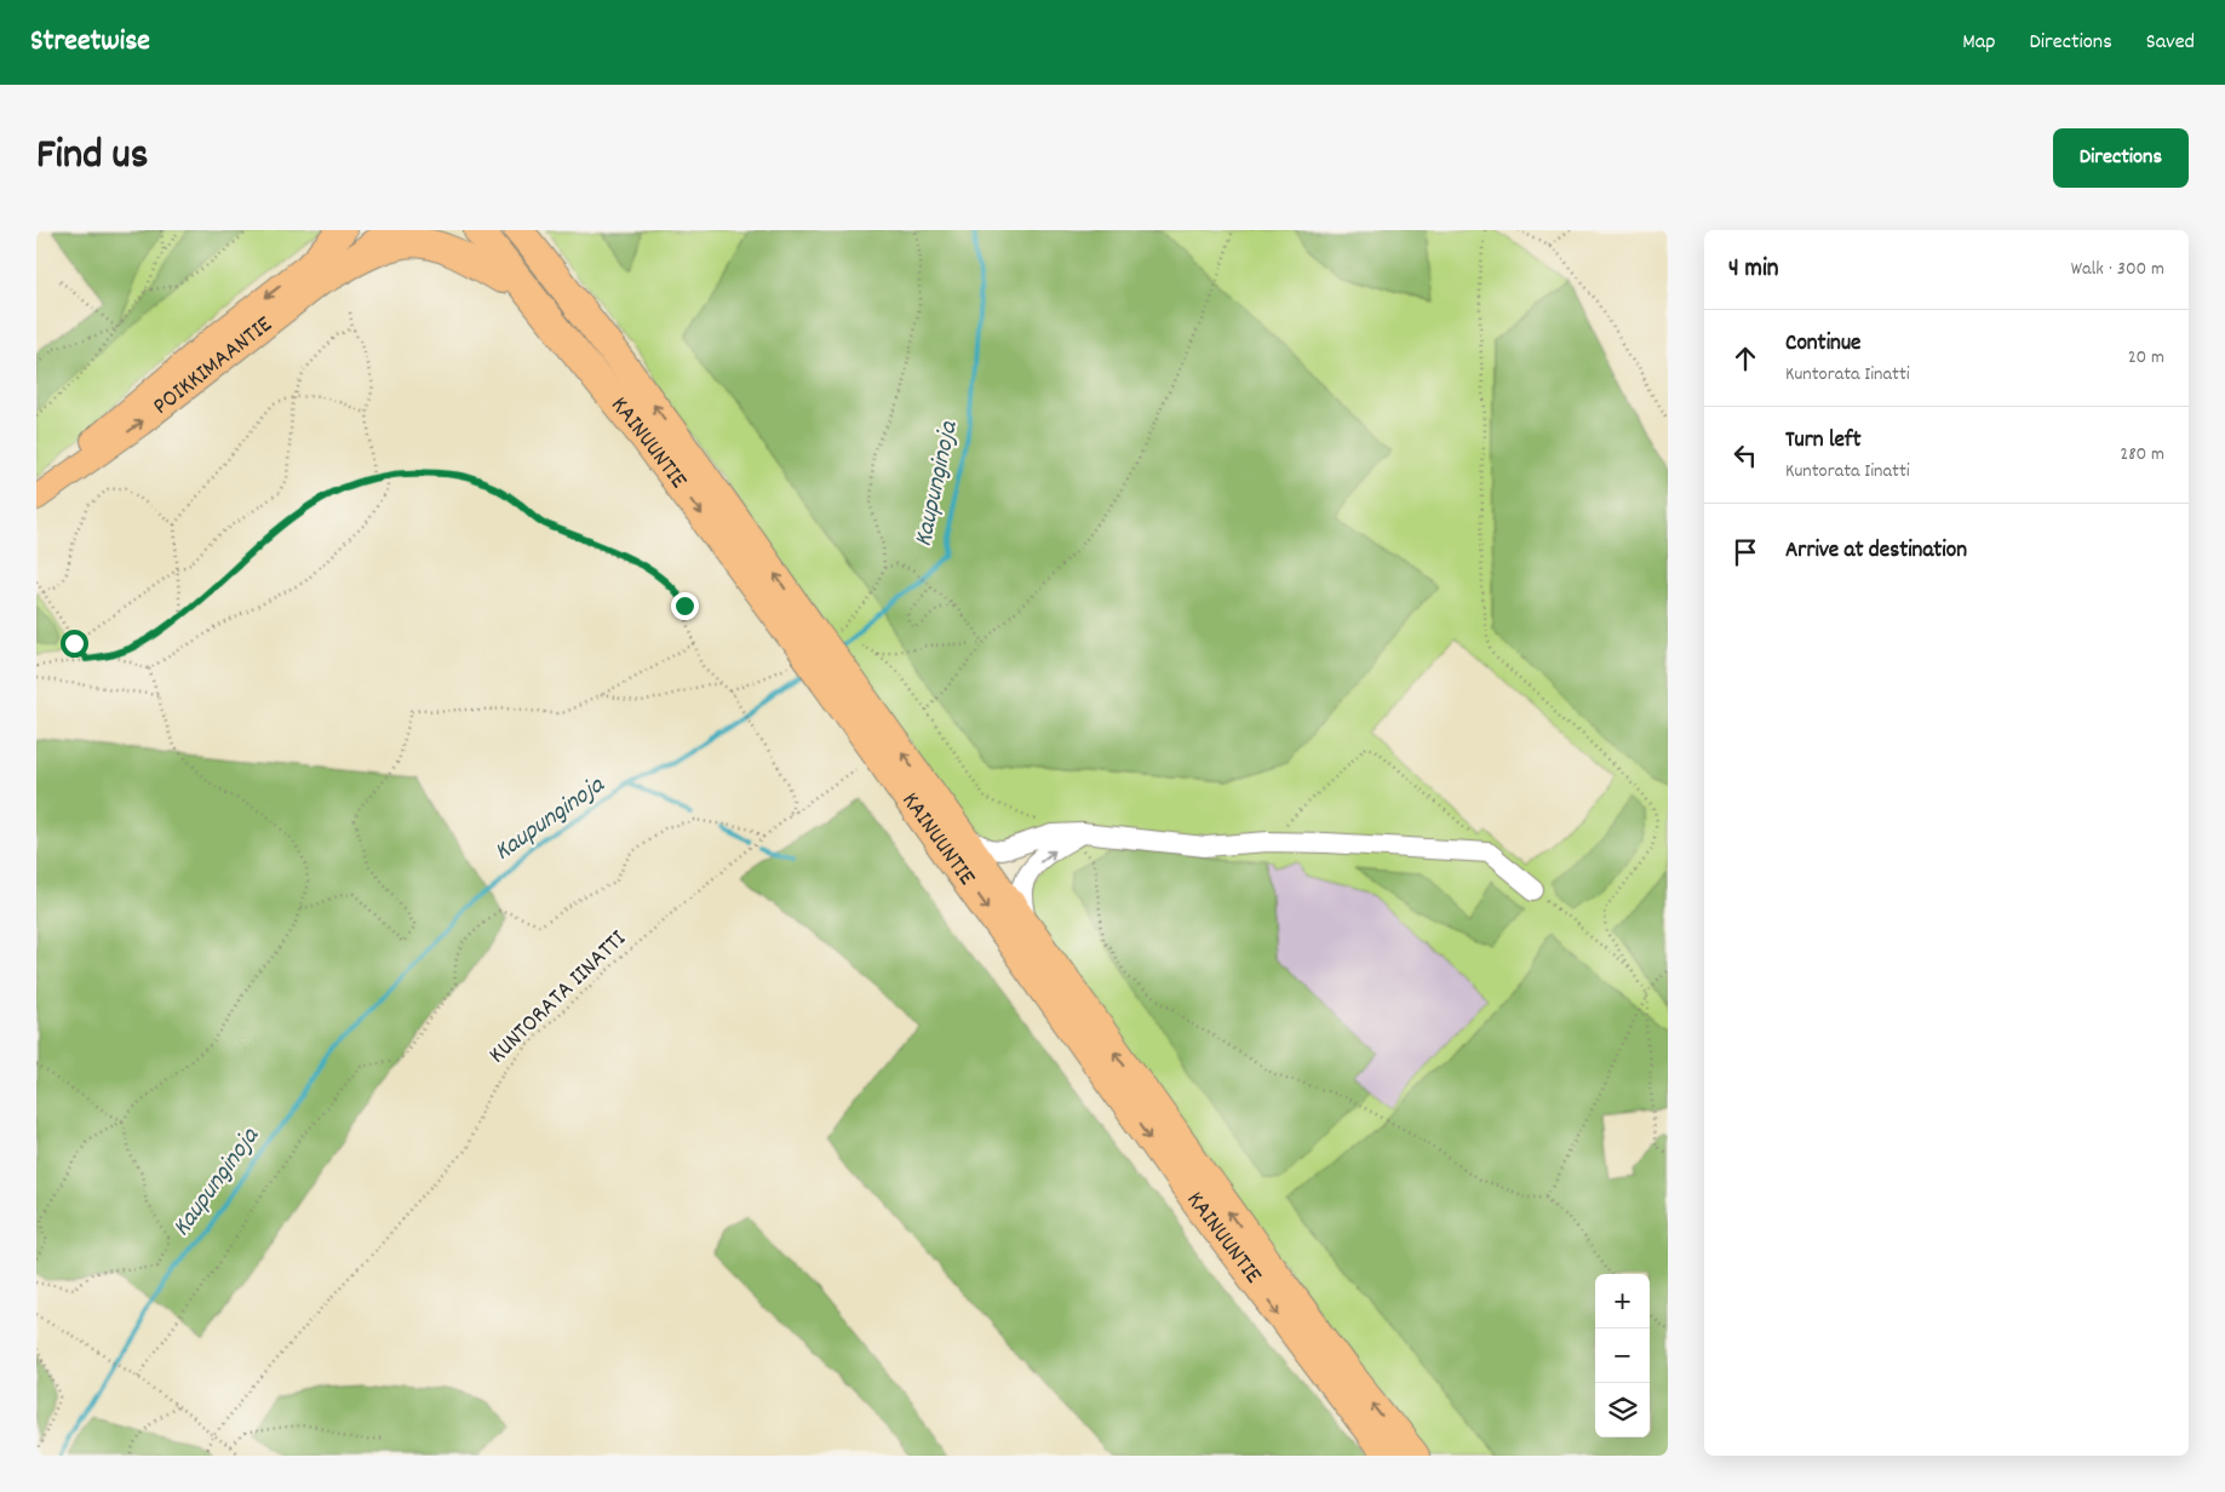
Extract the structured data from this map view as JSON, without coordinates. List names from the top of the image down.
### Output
{
  "streets": {
    "highway": ["KAINUUNTIE"],
    "main road": ["POIKKIMAANTIE"],
    "path": ["KUNTORATA IINATTI"]
  },
  "water": ["Kaupunginoja"],
  "page": {
    "header": "Streetwise",
    "nav": ["Map", "Directions", "Saved"],
    "title": "Find us",
    "buttons": "Directions",
    "heading": ["4 min", "Walk · 300 m"],
    "list": [
      ["Continue", "Kuntorata Iinatti", "20 m"],
      ["Turn left", "Kuntorata Iinatti", "280 m"],
      "Arrive at destination"
    ],
    "map_buttons": ["+", "−"]
  }
}
